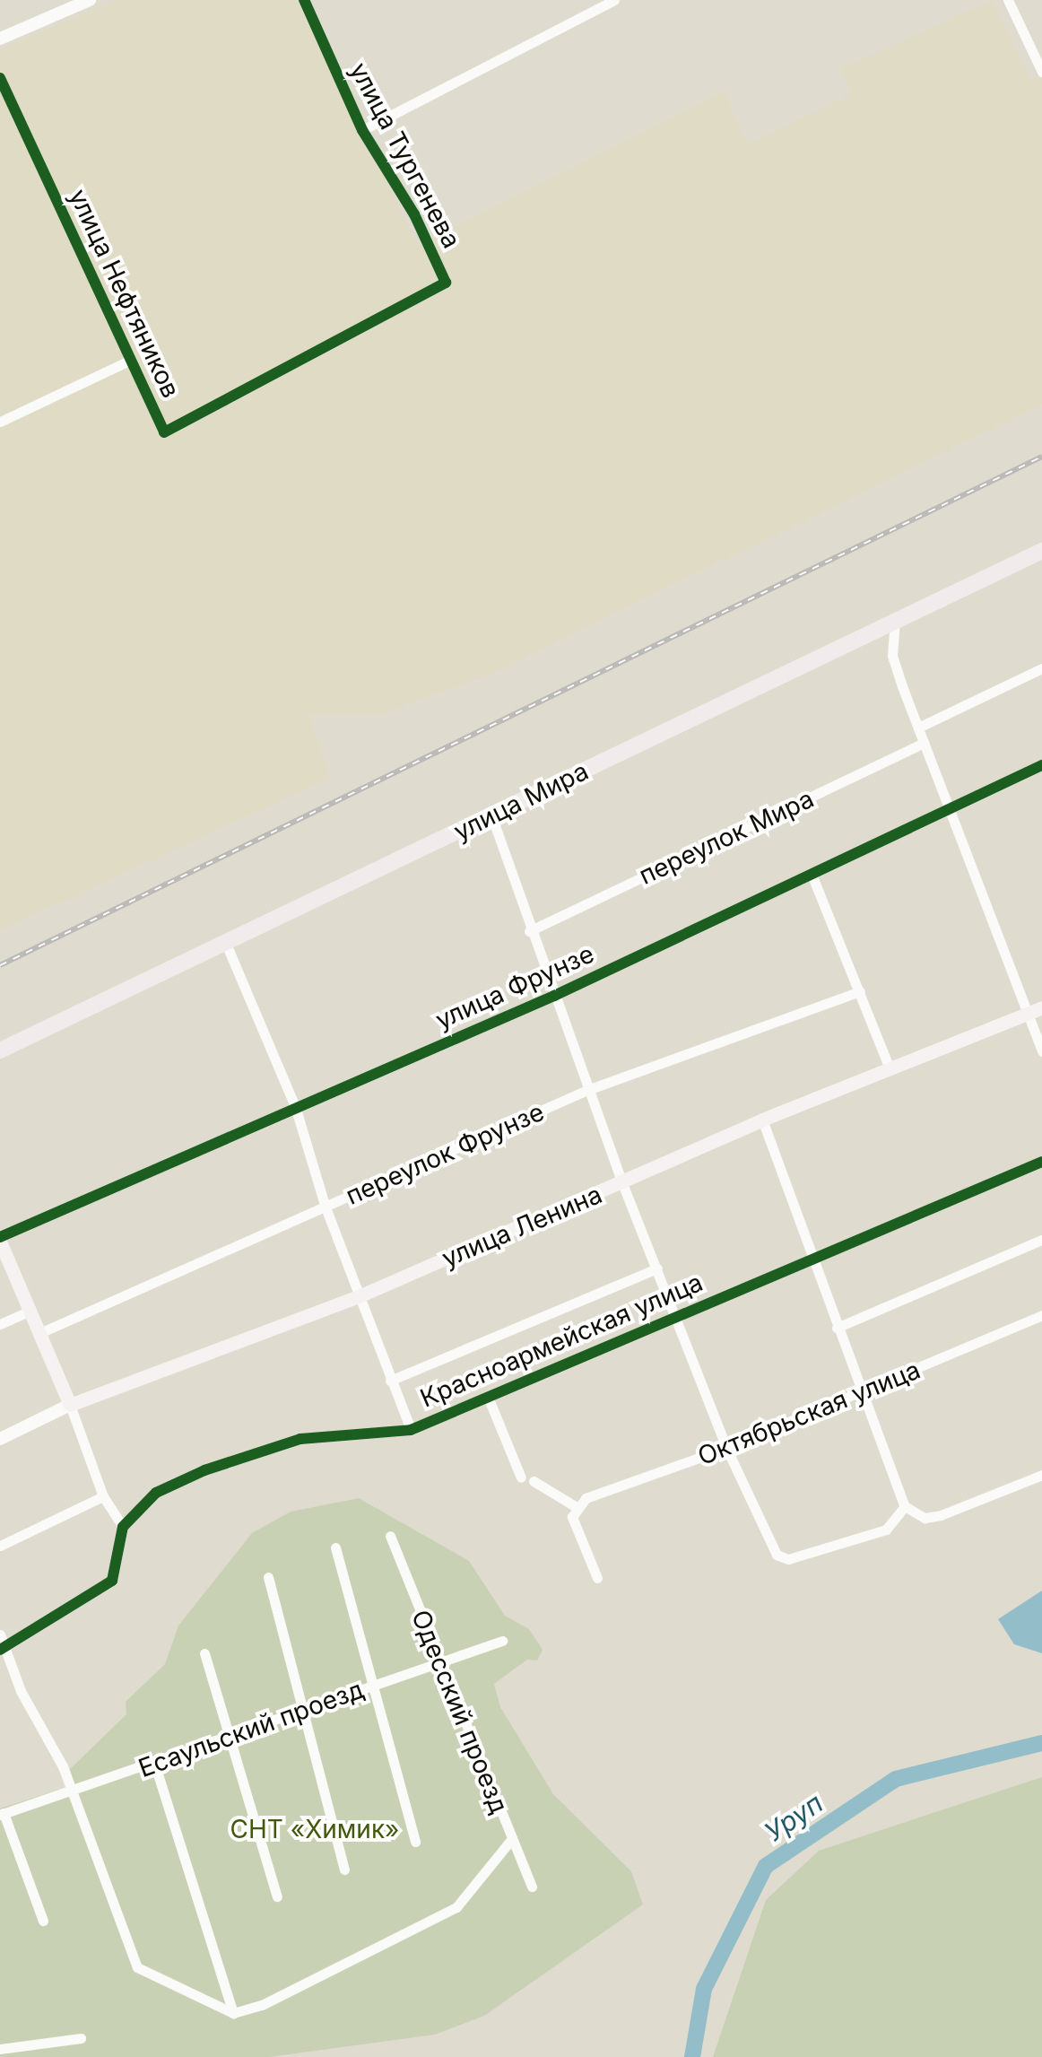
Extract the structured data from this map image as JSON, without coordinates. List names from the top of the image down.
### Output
{
  "streets": {
    "main road": ["улица Мира", "улица Ленина"],
    "street": [
      "улица Тургенева",
      "улица Нефтяников",
      "переулок Мира",
      "улица Фрунзе",
      "переулок Фрунзе",
      "Красноармейская улица",
      "Октябрьская улица",
      "Одесский проезд",
      "Есаульский проезд"
    ]
  },
  "crossings": [
    ["улица Тургенева", "улица Нефтяников"],
    ["Одесский проезд", "Есаульский проезд"]
  ],
  "water": ["Уруп"],
  "parks": ["СНТ «Химик»"]
}
